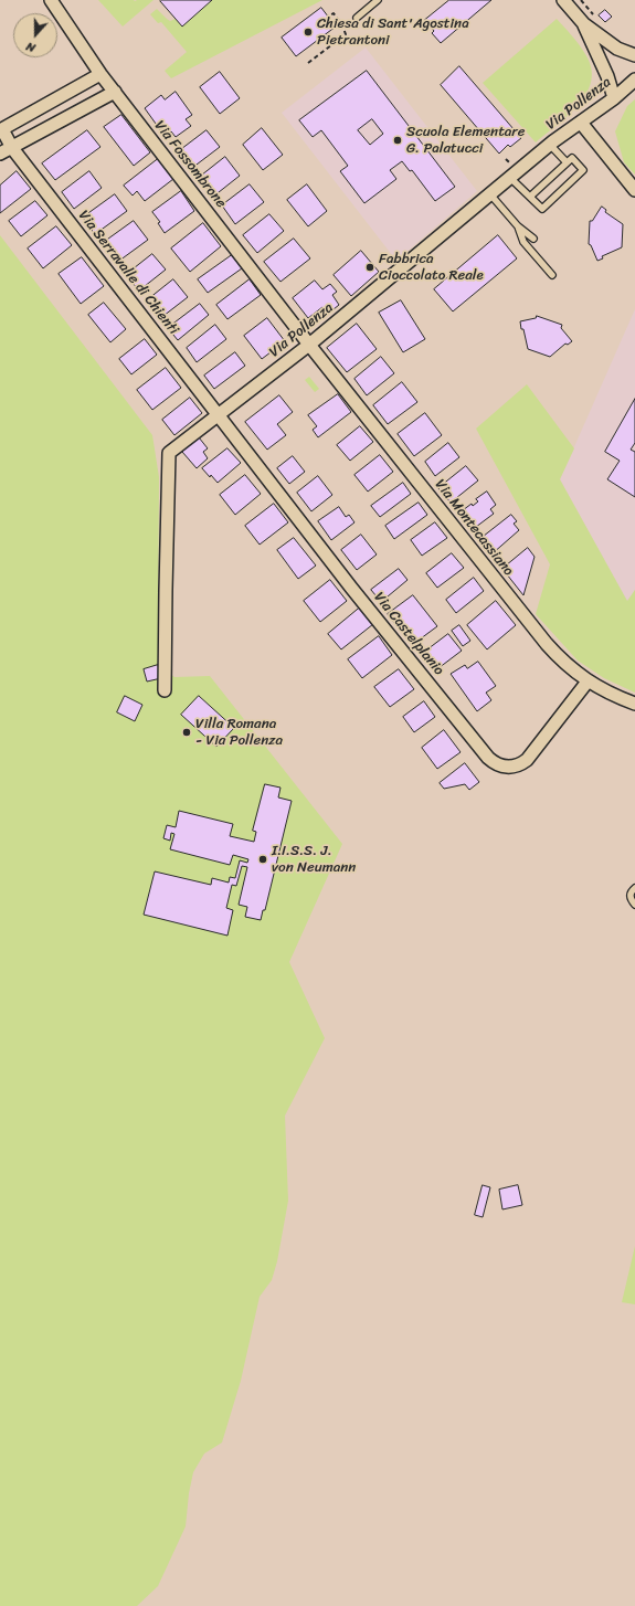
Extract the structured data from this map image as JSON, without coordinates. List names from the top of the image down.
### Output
{
  "streets": {
    "street": [
      "Via Pollenza",
      "Via Fossombrone",
      "Via Serravalle di Chienti",
      "Via Montecassiano",
      "Via Castelplanio"
    ]
  },
  "crossings": [
    ["Via Pollenza", "Via Fossombrone"],
    ["Via Pollenza", "Via Serravalle di Chienti"],
    ["Via Pollenza", "Via Montecassiano"],
    ["Via Pollenza", "Via Castelplanio"],
    ["Via Fossombrone", "Via Montecassiano"],
    ["Via Serravalle di Chienti", "Via Castelplanio"],
    ["Via Montecassiano", "Via Castelplanio"]
  ],
  "places": [
    "Chiesa di Sant'Agostina Pietrantoni",
    "Scuola Elementare G. Palatucci",
    "Fabbrica Cioccolato Reale",
    "Villa Romana - Via Pollenza",
    "I.I.S.S. J. von Neumann"
  ],
  "north": "bottom"
}
